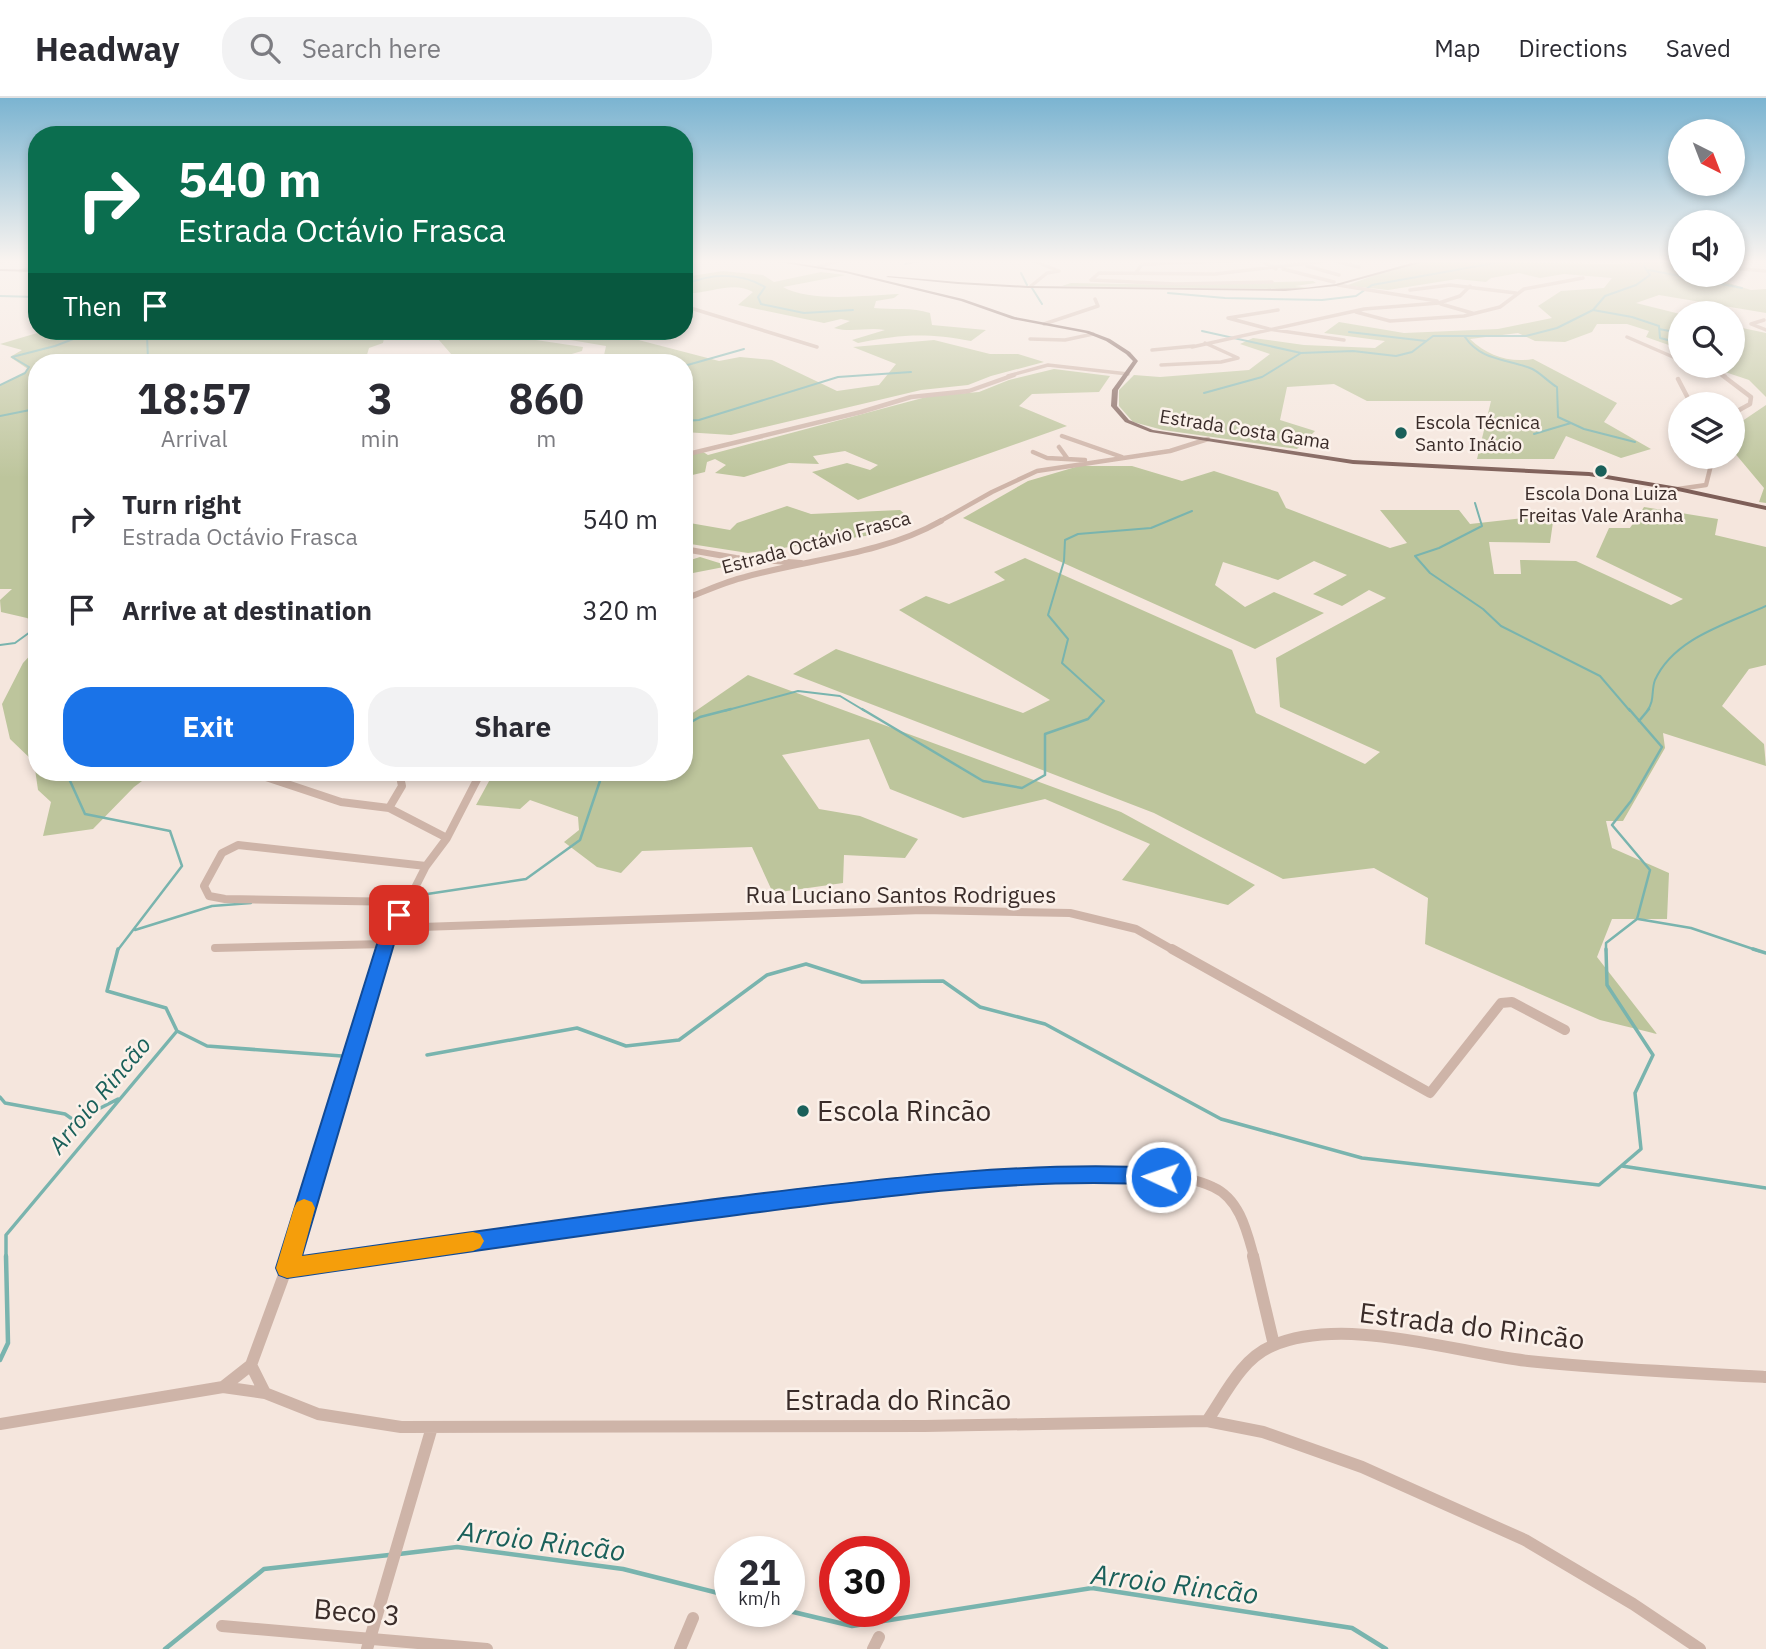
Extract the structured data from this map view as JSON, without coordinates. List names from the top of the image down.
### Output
{
  "streets": {
    "main road": ["Estrada Costa Gama"],
    "street": [
      "Estrada Octávio Frasca",
      "Rua Luciano Santos Rodrigues",
      "Estrada do Rincão",
      "Beco 3"
    ]
  },
  "crossings": [
    ["Estrada Costa Gama", "Estrada Octávio Frasca"]
  ],
  "water": ["Arroio Rincão"],
  "places": ["Escola Técnica Santo Inácio", "Escola Dona Luiza Freitas Vale Aranha", "Escola Rincão"],
  "north": "bottom right",
  "page": {
    "header": "Headway",
    "search": "Search here",
    "nav": ["Map", "Directions", "Saved"],
    "turn": ["540 m", "Estrada Octávio Frasca"],
    "then": "Then",
    "eta": [
      "18:57",
      "Arrival",
      "3",
      "min",
      "860",
      "m"
    ],
    "list": [
      {
        "name": "Turn right",
        "note": "Estrada Octávio Frasca",
        "value": "540 m"
      },
      {
        "name": "Arrive at destination",
        "value": "320 m"
      }
    ],
    "buttons": ["Exit", "Share"],
    "speed": "21 km/h",
    "limit": "30"
  }
}
